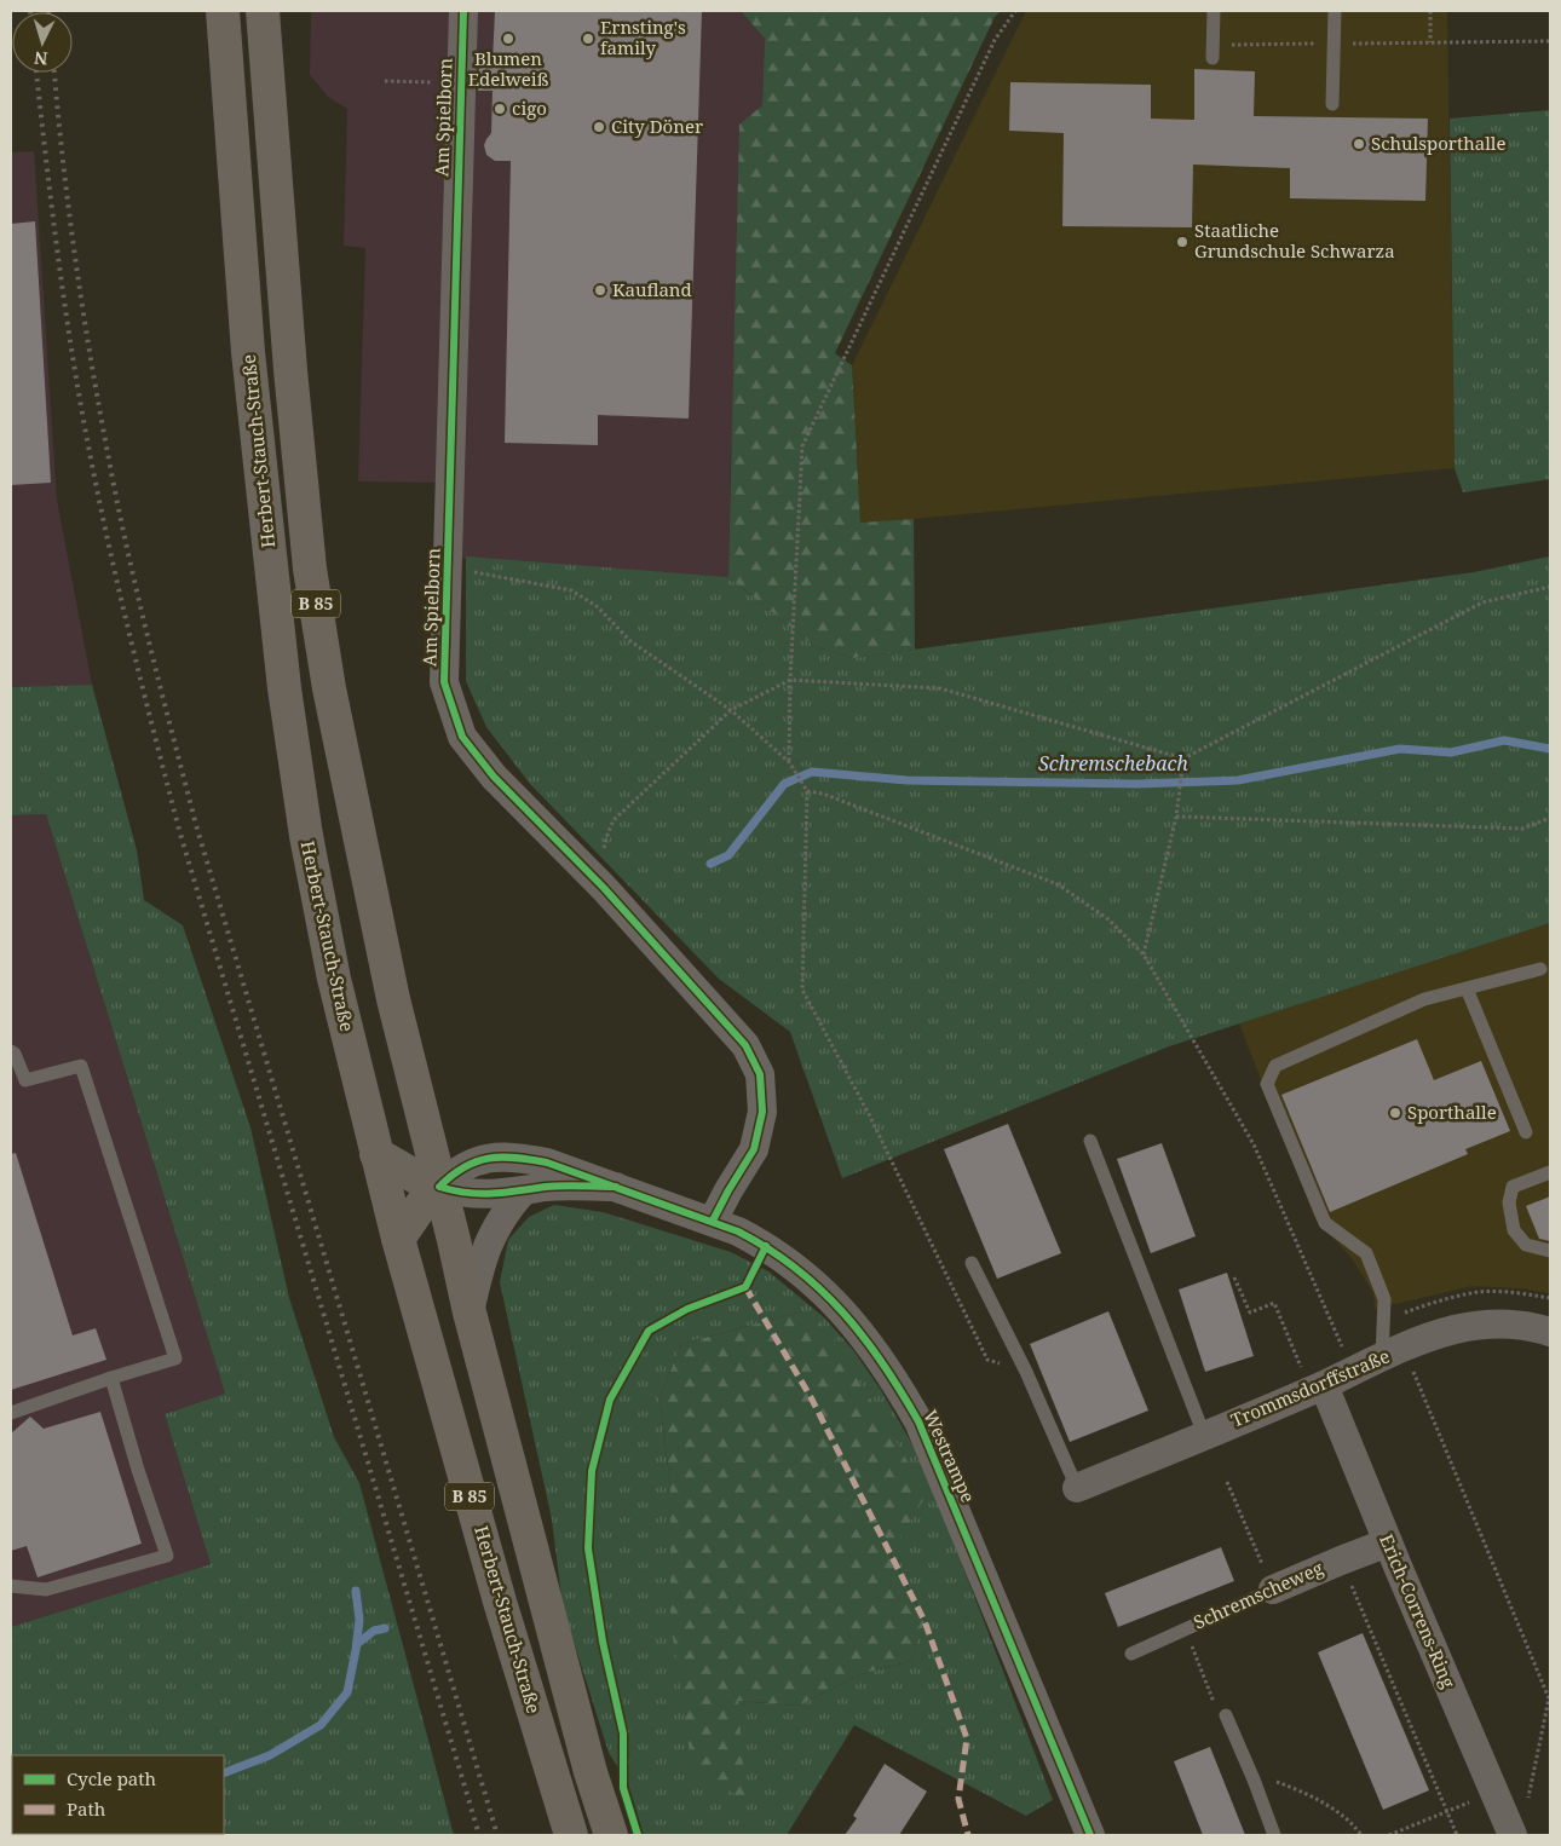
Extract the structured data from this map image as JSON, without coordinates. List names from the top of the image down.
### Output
{
  "streets": {
    "main road": ["Herbert-Stauch-Straße", "B 85"],
    "street": [
      "Am Spielborn",
      "Trommsdorffstraße",
      "Westrampe",
      "Schremscheweg",
      "Erich-Correns-Ring"
    ]
  },
  "crossings": [
    ["Am Spielborn", "Westrampe"],
    ["B 85", "Westrampe"],
    ["Trommsdorffstraße", "Erich-Correns-Ring"],
    ["Schremscheweg", "Erich-Correns-Ring"]
  ],
  "water": ["Schremschebach"],
  "places": [
    "Blumen Edelweiß",
    "Ernsting's family",
    "cigo",
    "City Döner",
    "Schulsporthalle",
    "Staatliche Grundschule Schwarza",
    "Kaufland",
    "Sporthalle"
  ],
  "legend": ["Cycle path", "Path"],
  "north": "bottom"
}
